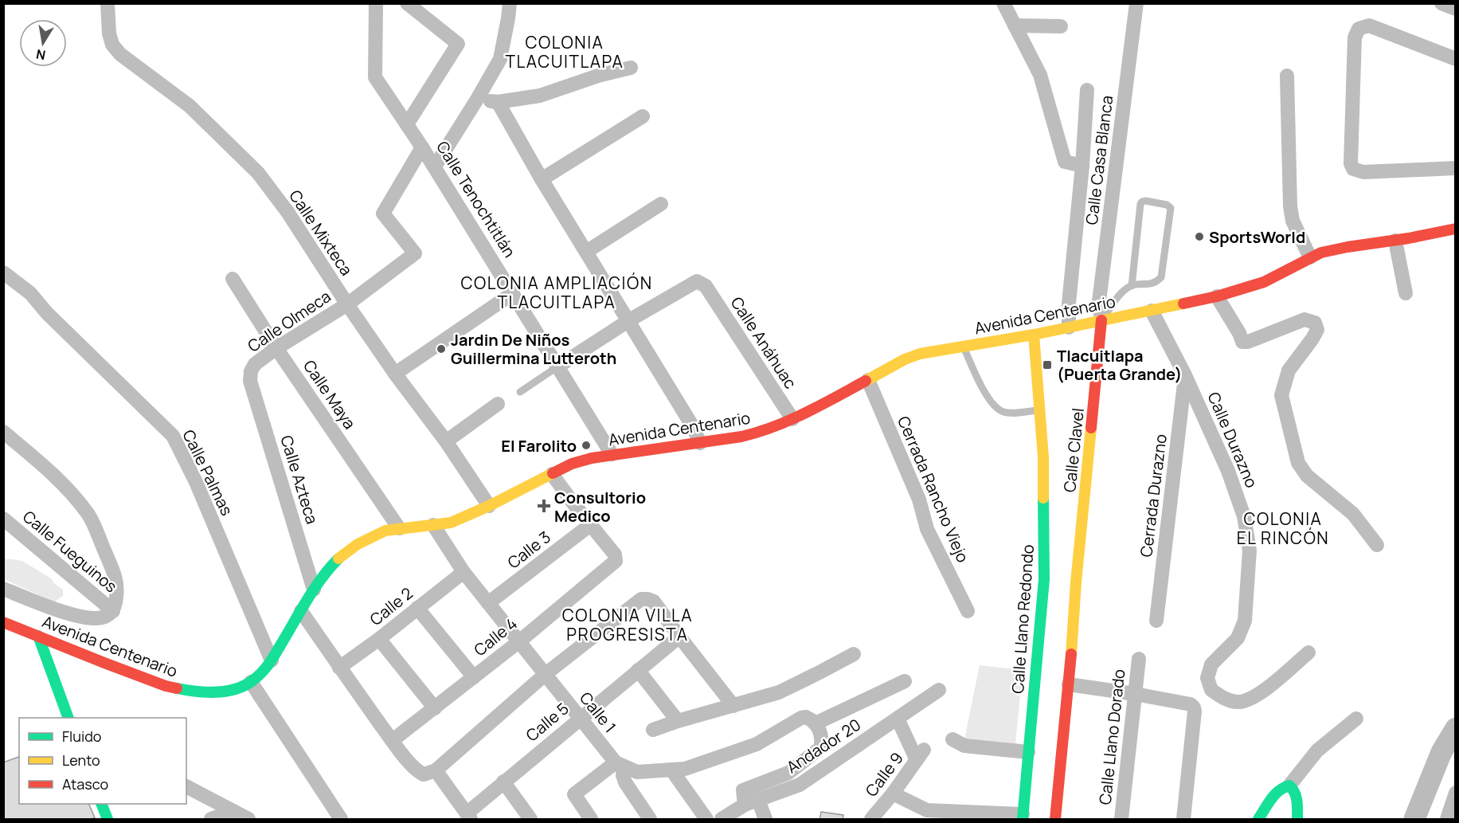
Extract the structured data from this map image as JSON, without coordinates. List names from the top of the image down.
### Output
{
  "streets": {
    "main road": ["Avenida Centenario", "Calle Clavel", "Calle Llano Redondo"],
    "street": [
      "Calle Casa Blanca",
      "Calle Tenochtitlán",
      "Calle Mixteca",
      "Calle Olmeca",
      "Calle Anáhuac",
      "Calle Maya",
      "Calle Durazno",
      "Calle Palmas",
      "Calle Azteca",
      "Cerrada Rancho Viejo",
      "Cerrada Durazno",
      "Calle 3",
      "Calle Fueguinos",
      "Calle 2",
      "Calle 4",
      "Calle 1",
      "Calle 5",
      "Calle Llano Dorado",
      "Andador 20",
      "Calle 9"
    ]
  },
  "crossings": [
    ["Calle Casa Blanca", "Avenida Centenario"],
    ["Calle Casa Blanca", "Calle Clavel"],
    ["Calle Tenochtitlán", "Avenida Centenario"],
    ["Calle Tenochtitlán", "Calle Olmeca"],
    ["Calle Mixteca", "Avenida Centenario"],
    ["Calle Mixteca", "Calle Olmeca"],
    ["Avenida Centenario", "Calle Anáhuac"],
    ["Avenida Centenario", "Calle Maya"],
    ["Avenida Centenario", "Calle Durazno"],
    ["Avenida Centenario", "Calle Clavel"],
    ["Avenida Centenario", "Calle Palmas"],
    ["Avenida Centenario", "Calle Azteca"],
    ["Avenida Centenario", "Cerrada Rancho Viejo"],
    ["Avenida Centenario", "Calle Llano Redondo"],
    ["Avenida Centenario", "Calle 1"],
    ["Calle Olmeca", "Calle Maya"],
    ["Calle Olmeca", "Calle Azteca"],
    ["Calle Durazno", "Cerrada Durazno"],
    ["Calle 3", "Calle 4"],
    ["Calle 3", "Calle 1"],
    ["Calle 2", "Calle 1"],
    ["Calle 4", "Calle 1"],
    ["Calle 1", "Calle 5"],
    ["Andador 20", "Calle 9"]
  ],
  "districts": [
    "COLONIA TLACUITLAPA",
    "COLONIA AMPLIACIÓN TLACUITLAPA",
    "COLONIA EL RINCÓN",
    "COLONIA VILLA PROGRESISTA"
  ],
  "places": {
    "other": ["SportsWorld", "Jardin De Niños Guillermina Lutteroth", "El Farolito"],
    "transit": ["Tlacuitlapa (Puerta Grande)"],
    "health": ["Consultorio Medico"]
  },
  "legend": ["Fluido", "Lento", "Atasco"],
  "north": "bottom"
}
